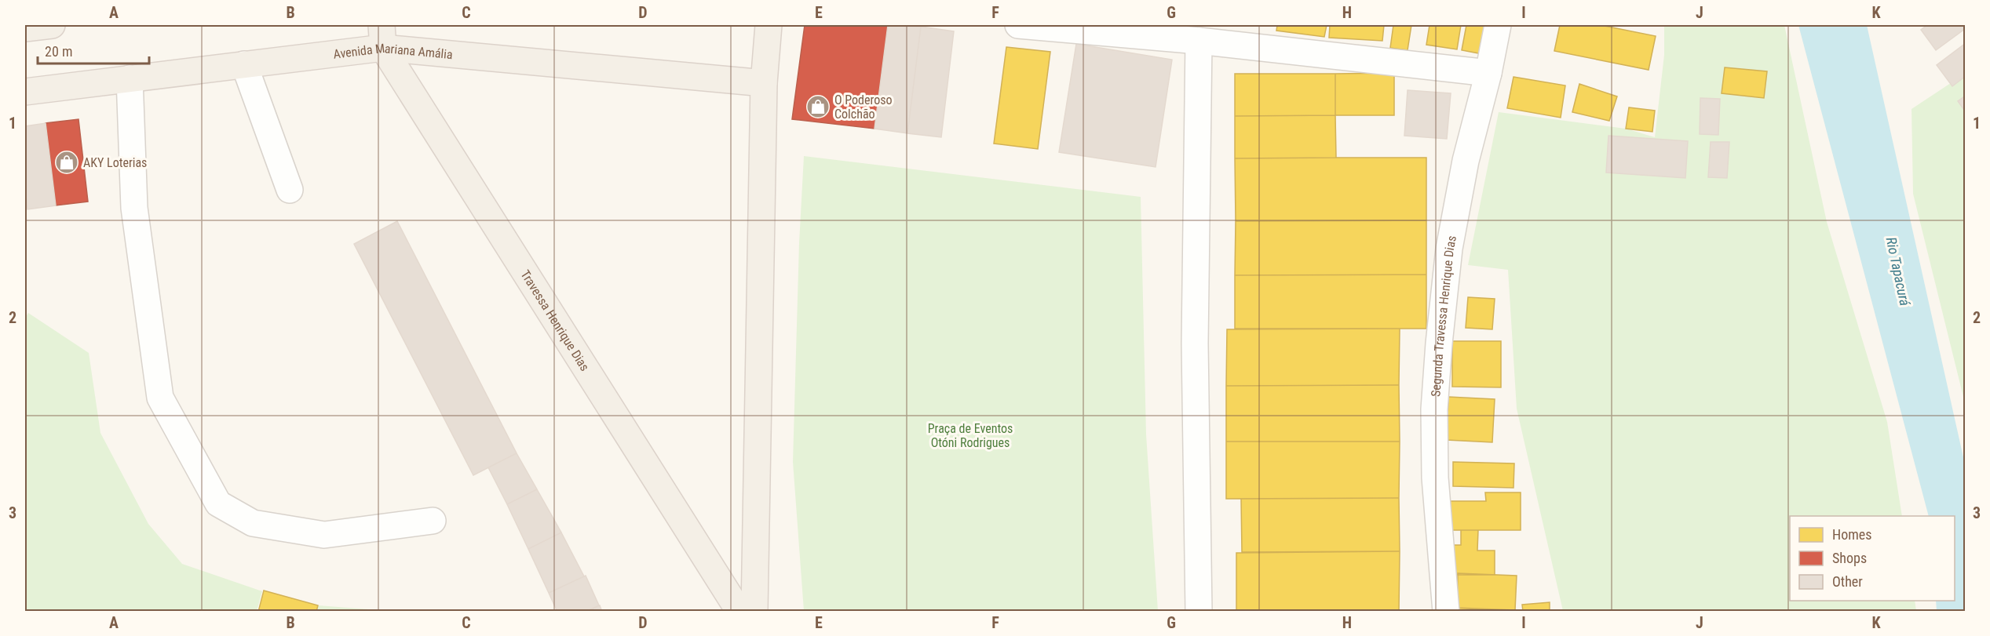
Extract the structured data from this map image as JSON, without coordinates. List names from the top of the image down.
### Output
{
  "streets": {
    "main road": ["Avenida Mariana Amália", "Travessa Henrique Dias"],
    "street": ["Segunda Travessa Henrique Dias"]
  },
  "crossings": [
    ["Avenida Mariana Amália", "Travessa Henrique Dias"]
  ],
  "water": ["Rio Tapacurá"],
  "parks": ["Praça de Eventos Otóni Rodrigues"],
  "places": {
    "shop": ["O Poderoso Colchão", "AKY Loterias"]
  },
  "legend": ["Homes", "Shops", "Other"],
  "scale_bar": "20 m",
  "grid": {
    "columns": [
      "A",
      "B",
      "C",
      "D",
      "E",
      "F",
      "G",
      "H",
      "I",
      "J",
      "K"
    ],
    "rows": ["1", "2", "3"]
  }
}
